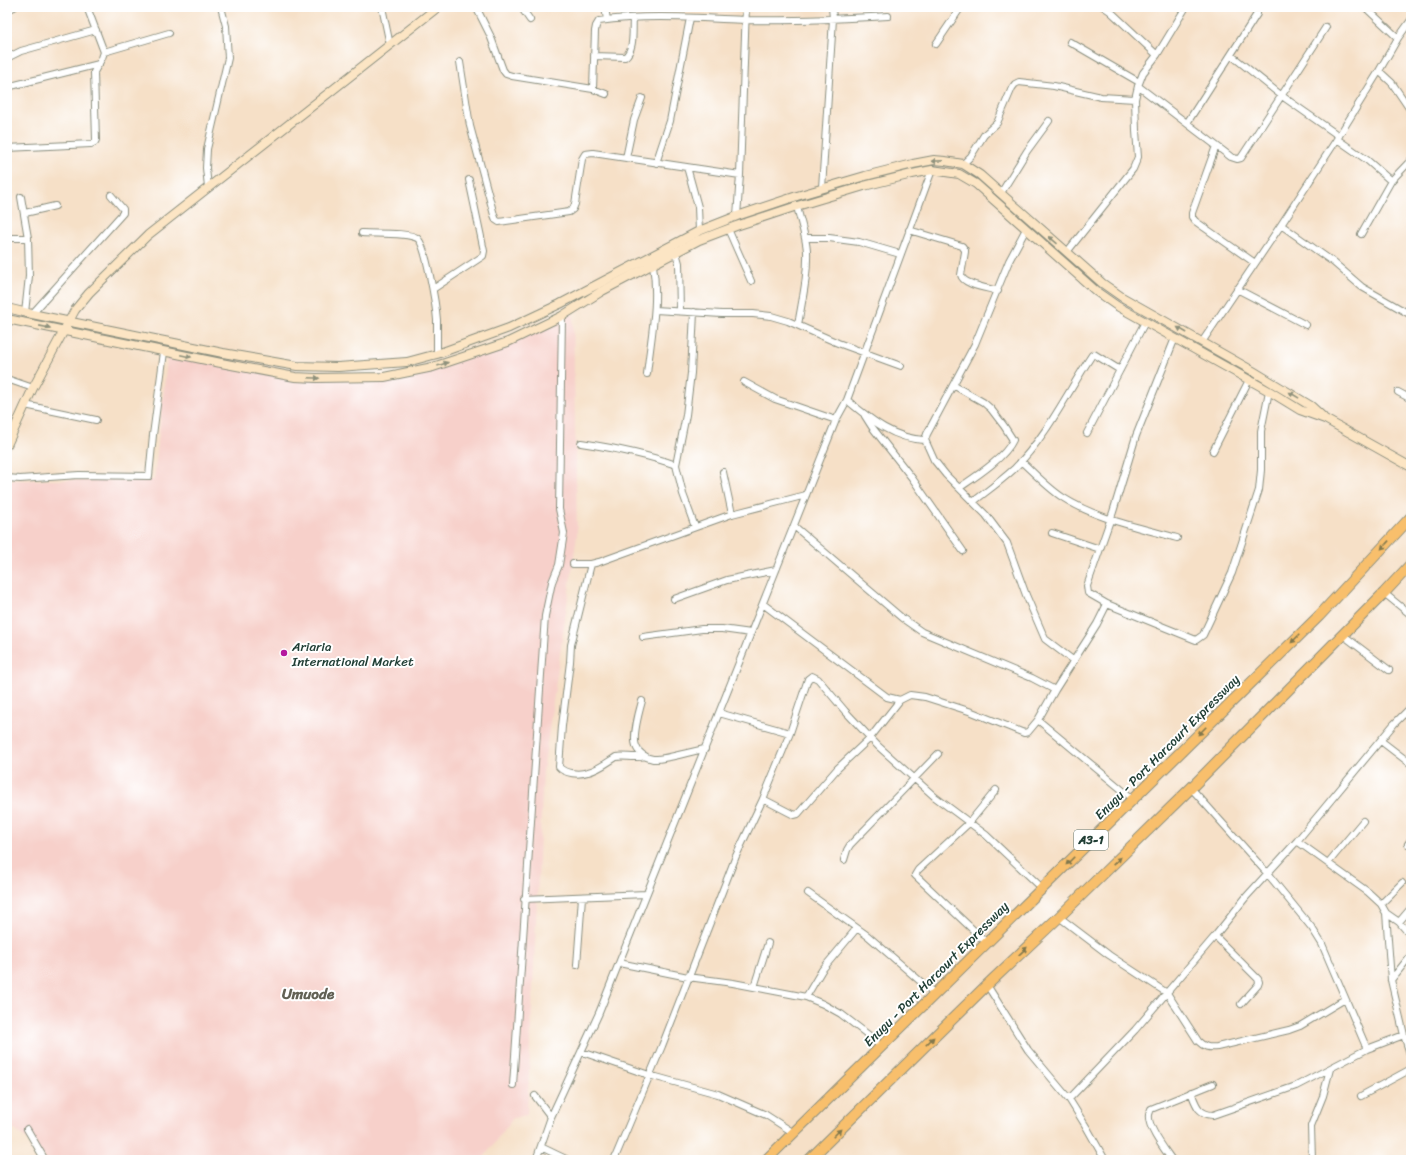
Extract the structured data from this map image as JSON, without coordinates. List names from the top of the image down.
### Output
{
  "streets": {
    "highway": ["Enugu - Port Harcourt Expressway", "A3-1"]
  },
  "districts": ["Umuode"],
  "places": ["Ariaria International Market"]
}
